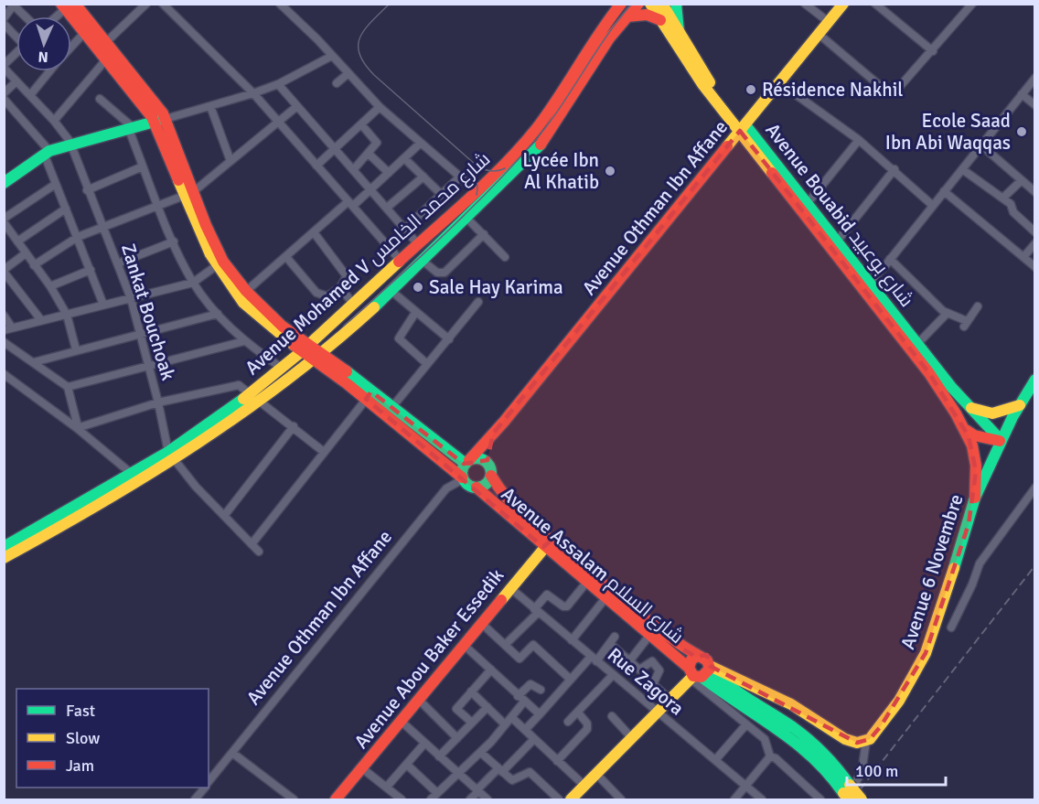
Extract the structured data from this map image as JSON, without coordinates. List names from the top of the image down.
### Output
{
  "streets": {
    "street": [
      "Avenue Othman Ibn Affane",
      "Avenue Bouabid شارع بوعبيد",
      "Avenue Mohamed V شارع محمد الخامس",
      "Zankat Bouchoak",
      "Avenue Assalam شارع السلام",
      "Avenue 6 Novembre",
      "Avenue Abou Baker Essedik",
      "Rue Zagora"
    ]
  },
  "crossings": [
    ["Avenue Othman Ibn Affane", "Avenue Bouabid شارع بوعبيد"],
    ["Avenue Othman Ibn Affane", "Avenue Assalam شارع السلام"],
    ["Avenue Bouabid شارع بوعبيد", "Avenue 6 Novembre"],
    ["Avenue Mohamed V شارع محمد الخامس", "Zankat Bouchoak"],
    ["Avenue Assalam شارع السلام", "Avenue Abou Baker Essedik"],
    ["Avenue Abou Baker Essedik", "Rue Zagora"]
  ],
  "places": [
    "Résidence Nakhil",
    "Ecole Saad Ibn Abi Waqqas",
    "Lycée Ibn Al Khatib",
    "Sale Hay Karima"
  ],
  "legend": ["Fast", "Slow", "Jam"],
  "scale_bar": "100 m",
  "north": "bottom"
}
